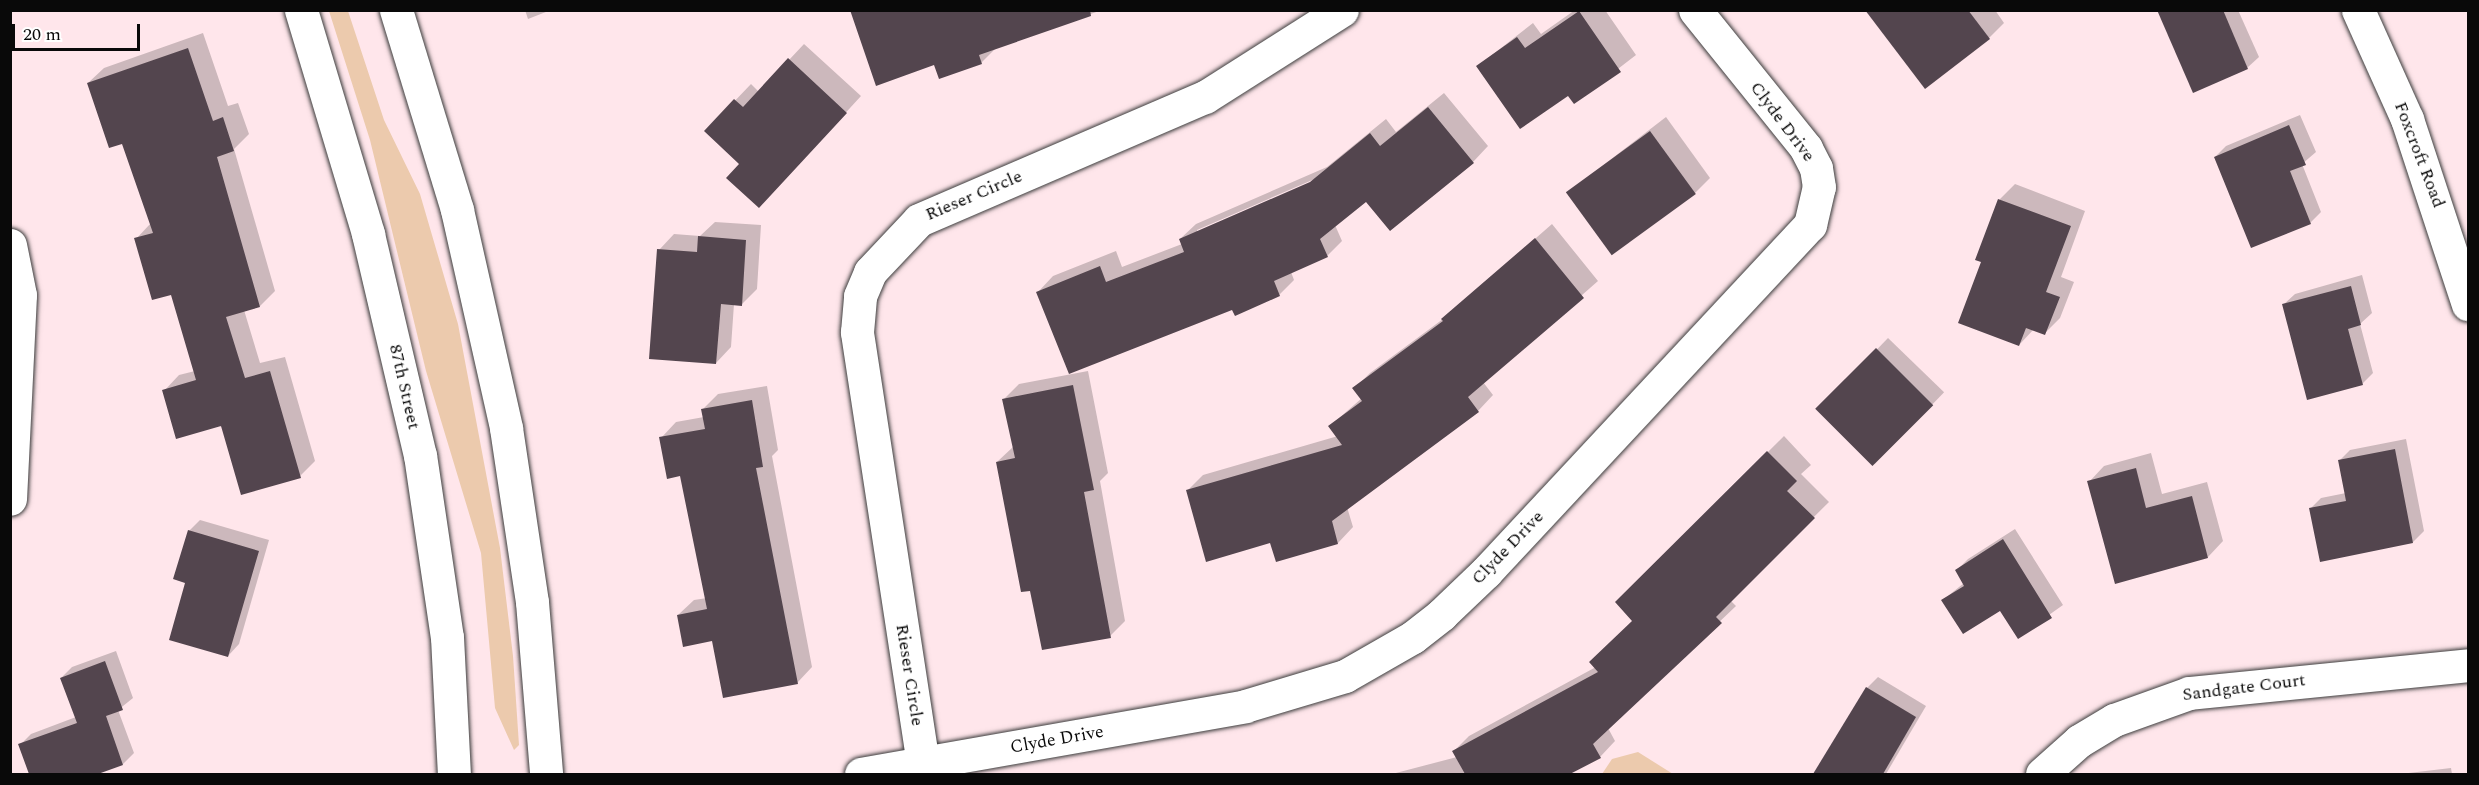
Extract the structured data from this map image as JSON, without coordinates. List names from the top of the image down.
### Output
{
  "streets": {
    "street": [
      "Clyde Drive",
      "Foxcroft Road",
      "Rieser Circle",
      "87th Street",
      "Sandgate Court"
    ]
  },
  "crossings": [
    ["Clyde Drive", "Rieser Circle"]
  ],
  "scale_bar": "20 m"
}
